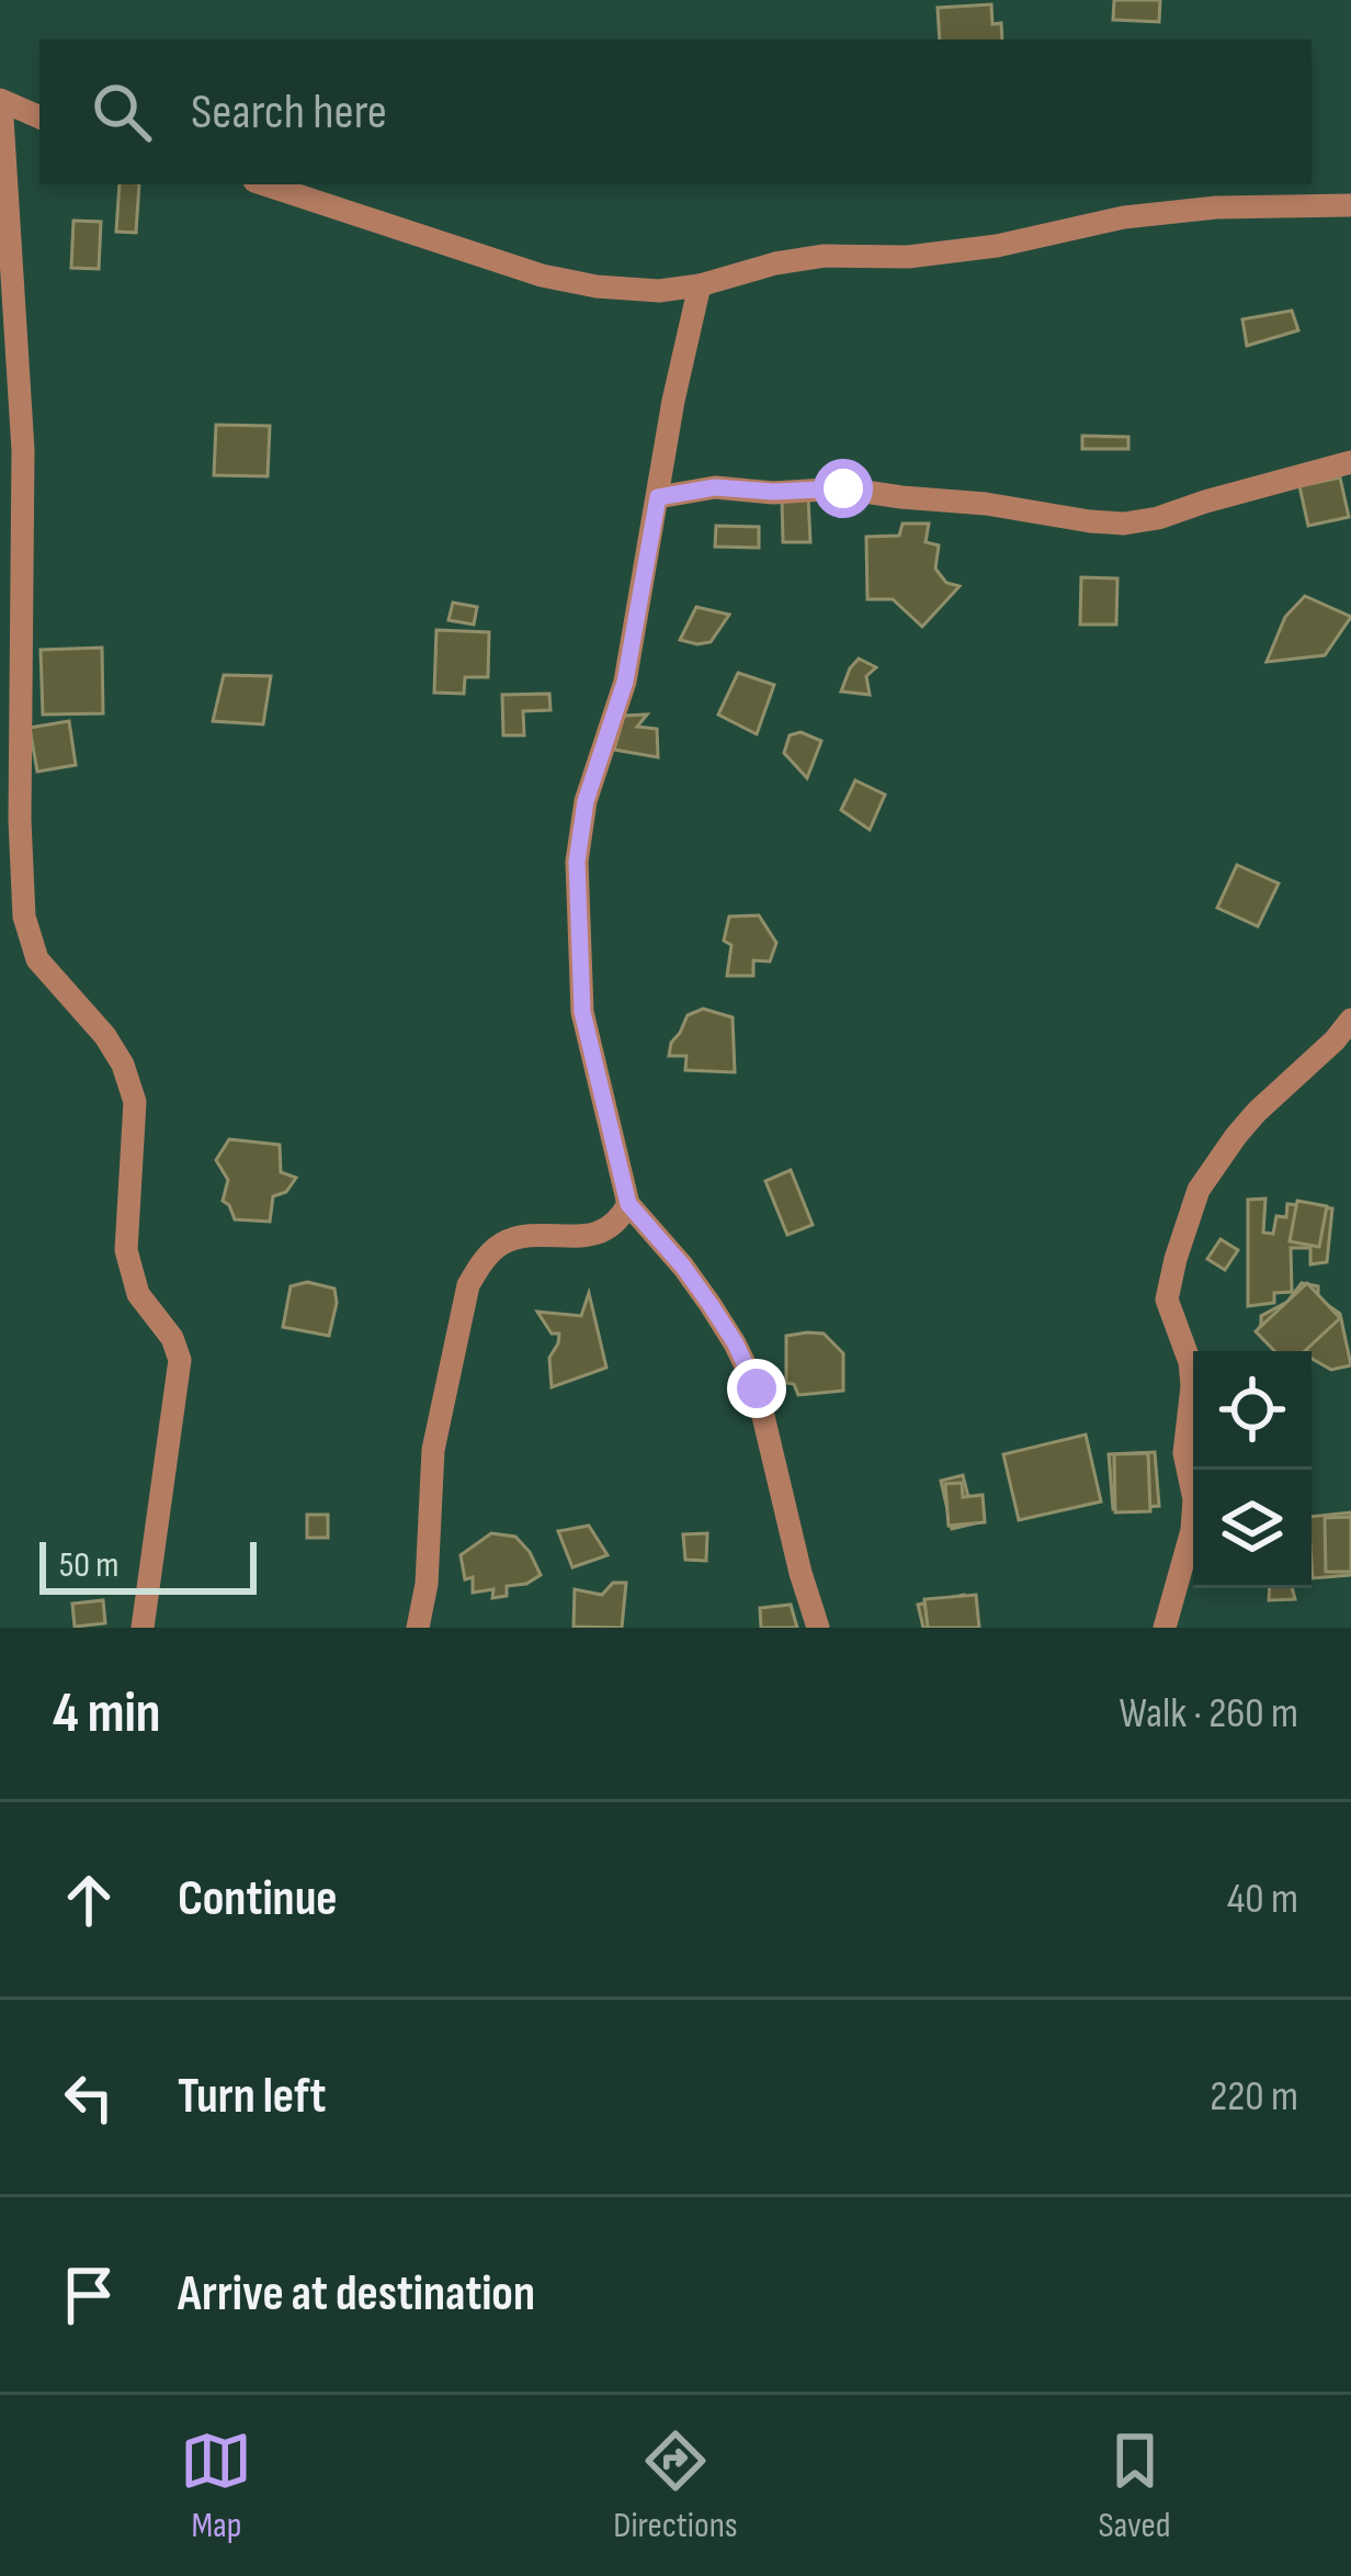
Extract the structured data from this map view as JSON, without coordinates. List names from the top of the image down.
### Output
{
  "scale_bar": "50 m",
  "page": {
    "search": "Search here",
    "scale": "50 m",
    "heading": ["4 min", "Walk · 260 m"],
    "list": [
      ["Continue", "40 m"],
      ["Turn left", "220 m"],
      "Arrive at destination"
    ],
    "nav": ["Map", "Directions", "Saved"]
  }
}
